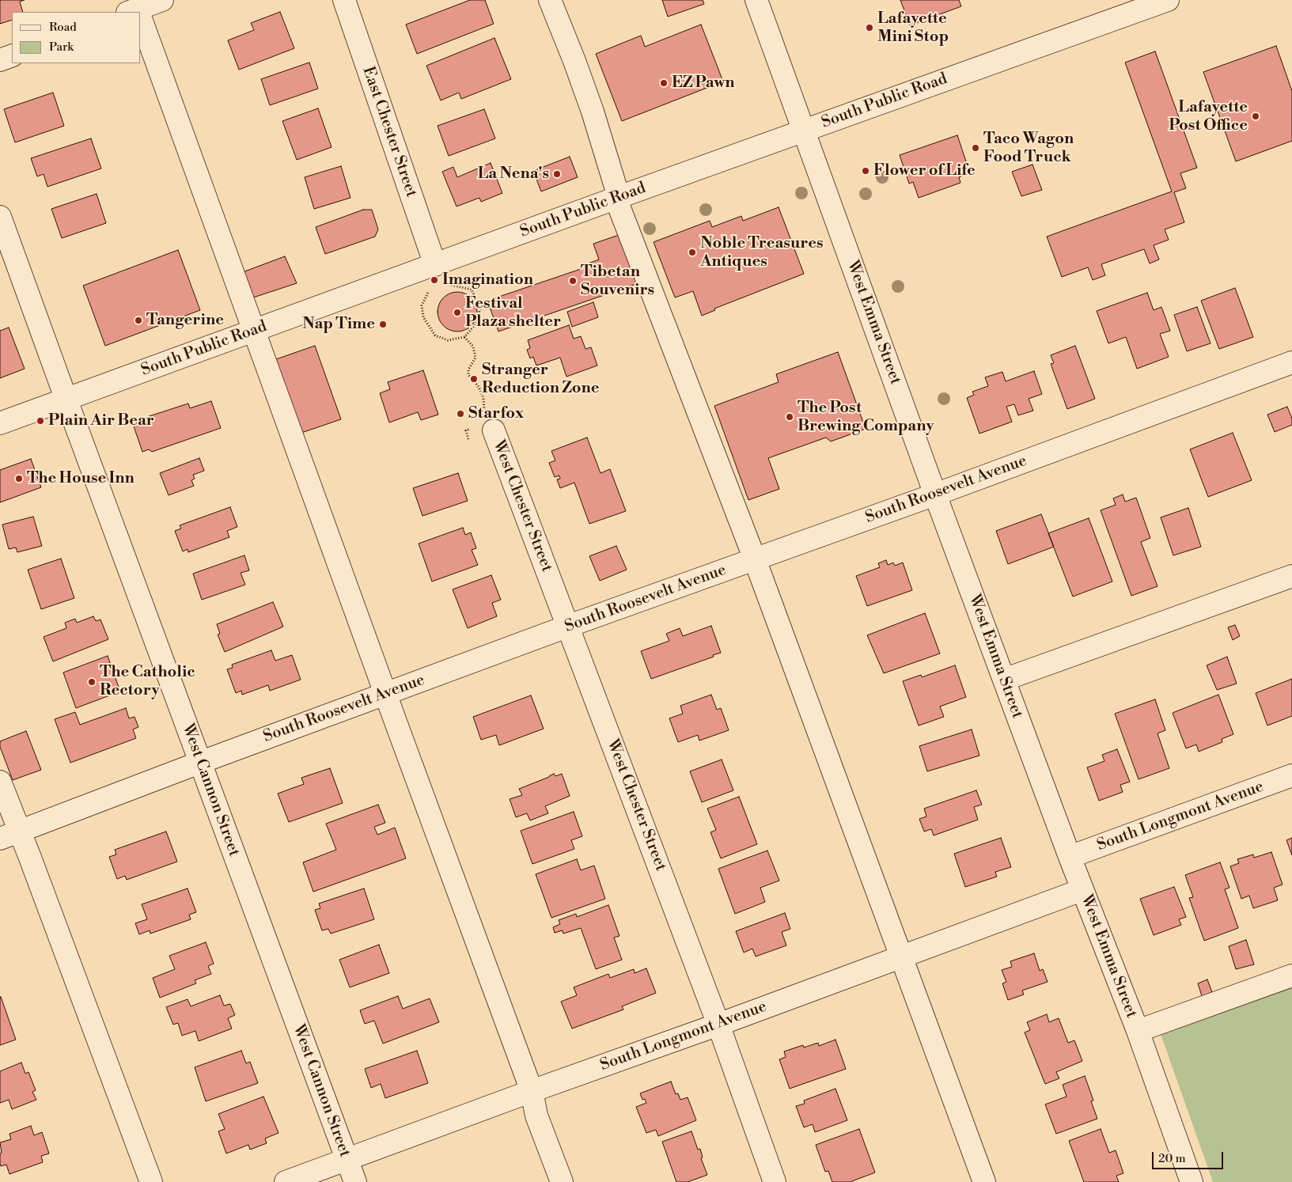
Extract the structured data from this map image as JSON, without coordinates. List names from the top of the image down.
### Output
{
  "streets": {
    "street": [
      "South Public Road",
      "East Chester Street",
      "West Emma Street",
      "South Roosevelt Avenue",
      "West Chester Street",
      "West Cannon Street",
      "South Longmont Avenue"
    ]
  },
  "crossings": [
    ["South Public Road", "East Chester Street"],
    ["South Public Road", "West Emma Street"],
    ["South Public Road", "West Cannon Street"],
    ["West Emma Street", "South Roosevelt Avenue"],
    ["West Emma Street", "South Longmont Avenue"],
    ["South Roosevelt Avenue", "West Chester Street"],
    ["South Roosevelt Avenue", "West Cannon Street"],
    ["West Chester Street", "South Longmont Avenue"],
    ["West Cannon Street", "South Longmont Avenue"]
  ],
  "places": [
    "Lafayette Mini Stop",
    "EZ Pawn",
    "Lafayette Post Office",
    "Taco Wagon Food Truck",
    "Flower of Life",
    "La Nena's",
    "Noble Treasures Antiques",
    "Imagination",
    "Tibetan Souvenirs",
    "Festival Plaza shelter",
    "Tangerine",
    "Nap Time",
    "Stranger Reduction Zone",
    "Starfox",
    "The Post Brewing Company",
    "Plain Air Bear",
    "The House Inn",
    "The Catholic Rectory"
  ],
  "legend": ["Road", "Park"],
  "scale_bar": "20 m"
}
